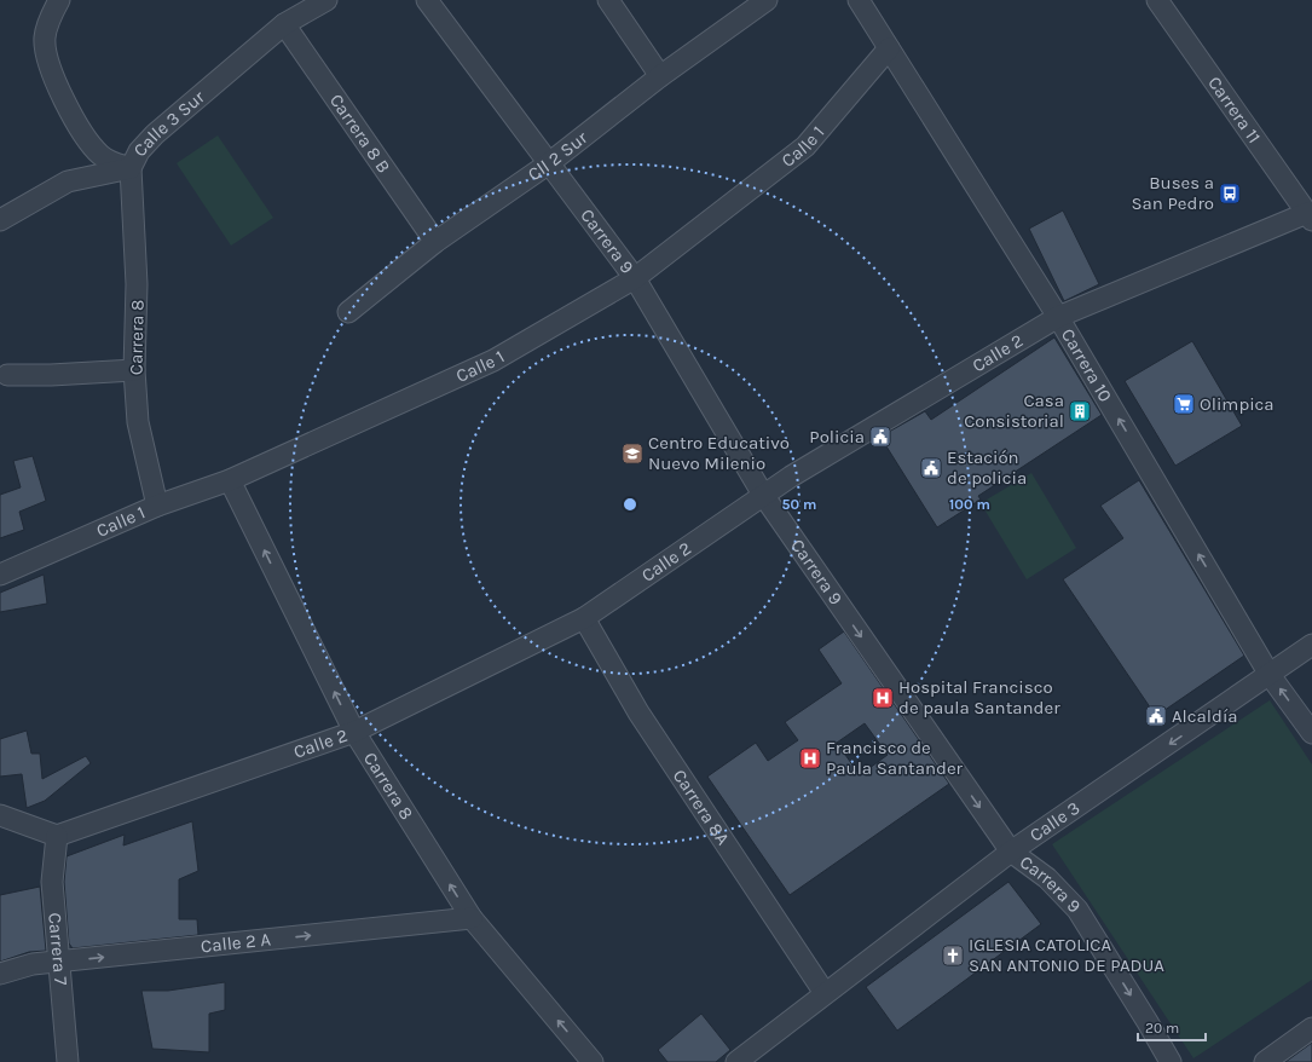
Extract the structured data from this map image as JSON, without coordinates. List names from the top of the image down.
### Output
{
  "streets": {
    "street": [
      "Carrera 11",
      "Calle 3 Sur",
      "Carrera 8 B",
      "Calle 1",
      "Cll 2 Sur",
      "Carrera 9",
      "Carrera 8",
      "Calle 2",
      "Carrera 10",
      "Carrera 8A",
      "Calle 3",
      "Calle 2 A",
      "Carrera 7"
    ]
  },
  "crossings": [
    ["Carrera 11", "Calle 2"],
    ["Calle 3 Sur", "Carrera 8 B"],
    ["Calle 3 Sur", "Carrera 8"],
    ["Carrera 8 B", "Cll 2 Sur"],
    ["Calle 1", "Carrera 9"],
    ["Calle 1", "Carrera 8"],
    ["Calle 1", "Carrera 10"],
    ["Cll 2 Sur", "Carrera 9"],
    ["Carrera 9", "Calle 2"],
    ["Carrera 9", "Calle 3"],
    ["Carrera 8", "Calle 2"],
    ["Carrera 8", "Calle 2 A"],
    ["Calle 2", "Carrera 10"],
    ["Calle 2", "Carrera 8A"],
    ["Calle 2", "Carrera 7"],
    ["Carrera 10", "Calle 3"],
    ["Carrera 8A", "Calle 3"],
    ["Calle 2 A", "Carrera 7"]
  ],
  "one_way": [
    "Carrera 9",
    "Carrera 8",
    "Carrera 10",
    "Calle 3",
    "Calle 2 A"
  ],
  "places": {
    "bus stop": ["Buses a San Pedro"],
    "supermarket": ["Olimpica"],
    "building": ["Casa Consistorial"],
    "public building": ["Policia", "Estación de policia", "Alcaldía"],
    "school or university": ["Centro Educativo Nuevo Milenio"],
    "hospital": ["Hospital Francisco de paula Santander", "Francisco de Paula Santander"],
    "church": ["IGLESIA CATOLICA SAN ANTONIO DE PADUA"]
  },
  "scale_bar": "20 m",
  "rings": ["50 m", "100 m"]
}
